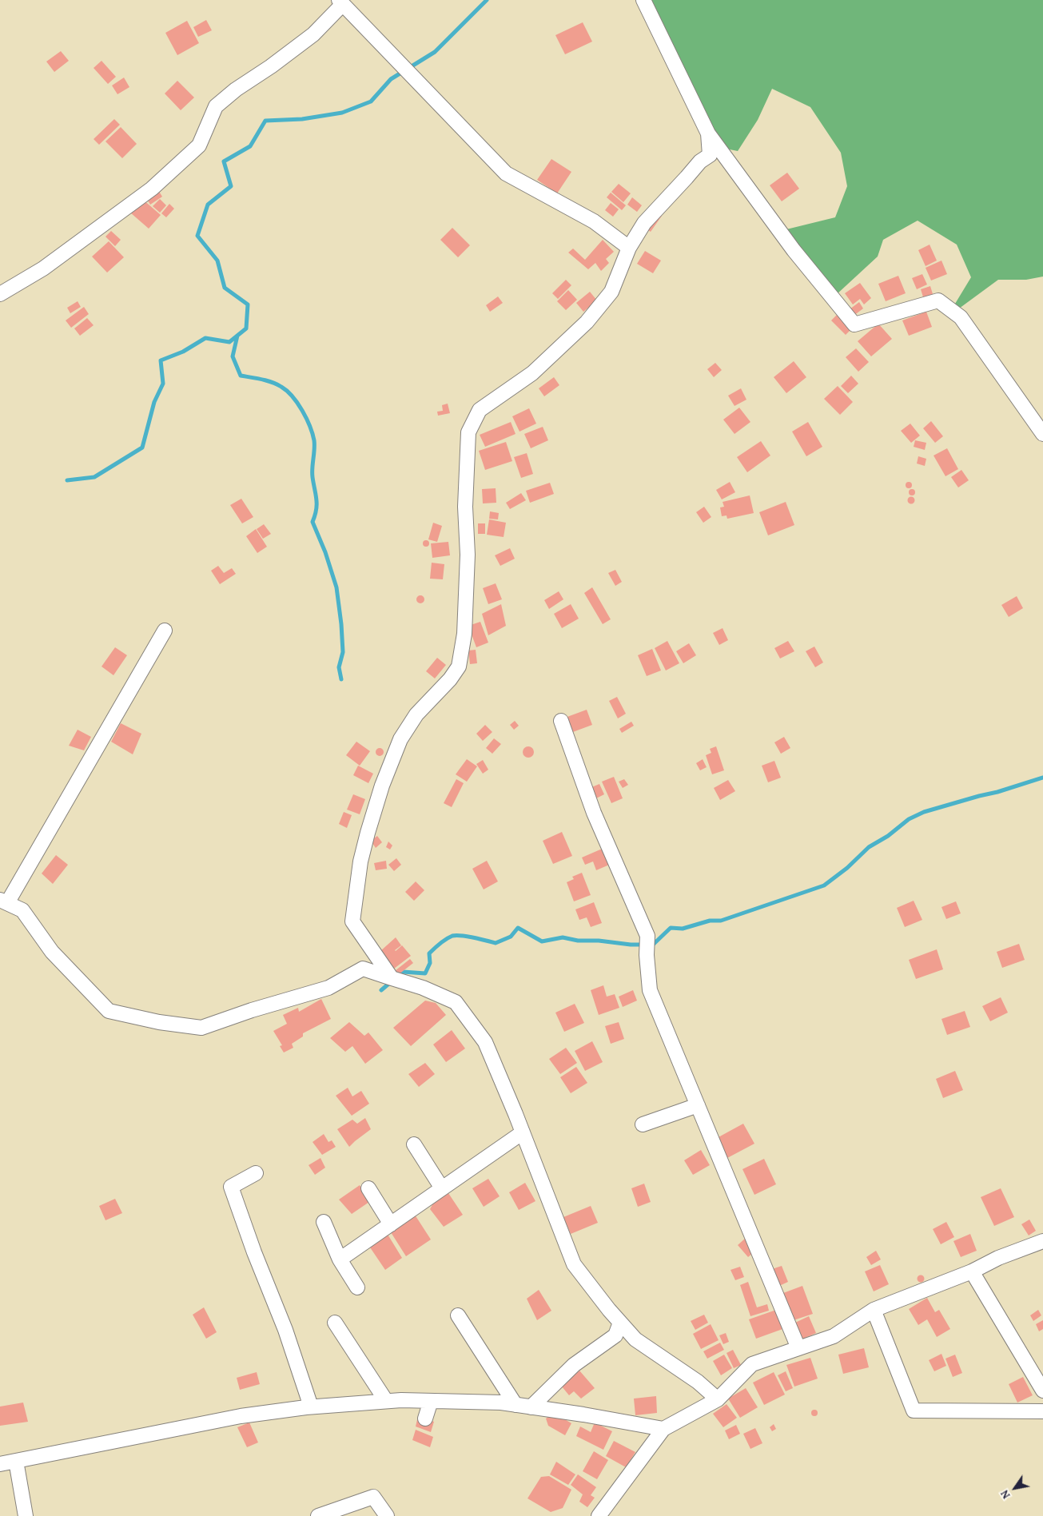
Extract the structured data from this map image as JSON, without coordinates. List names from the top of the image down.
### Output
{
  "north": "bottom left"
}
